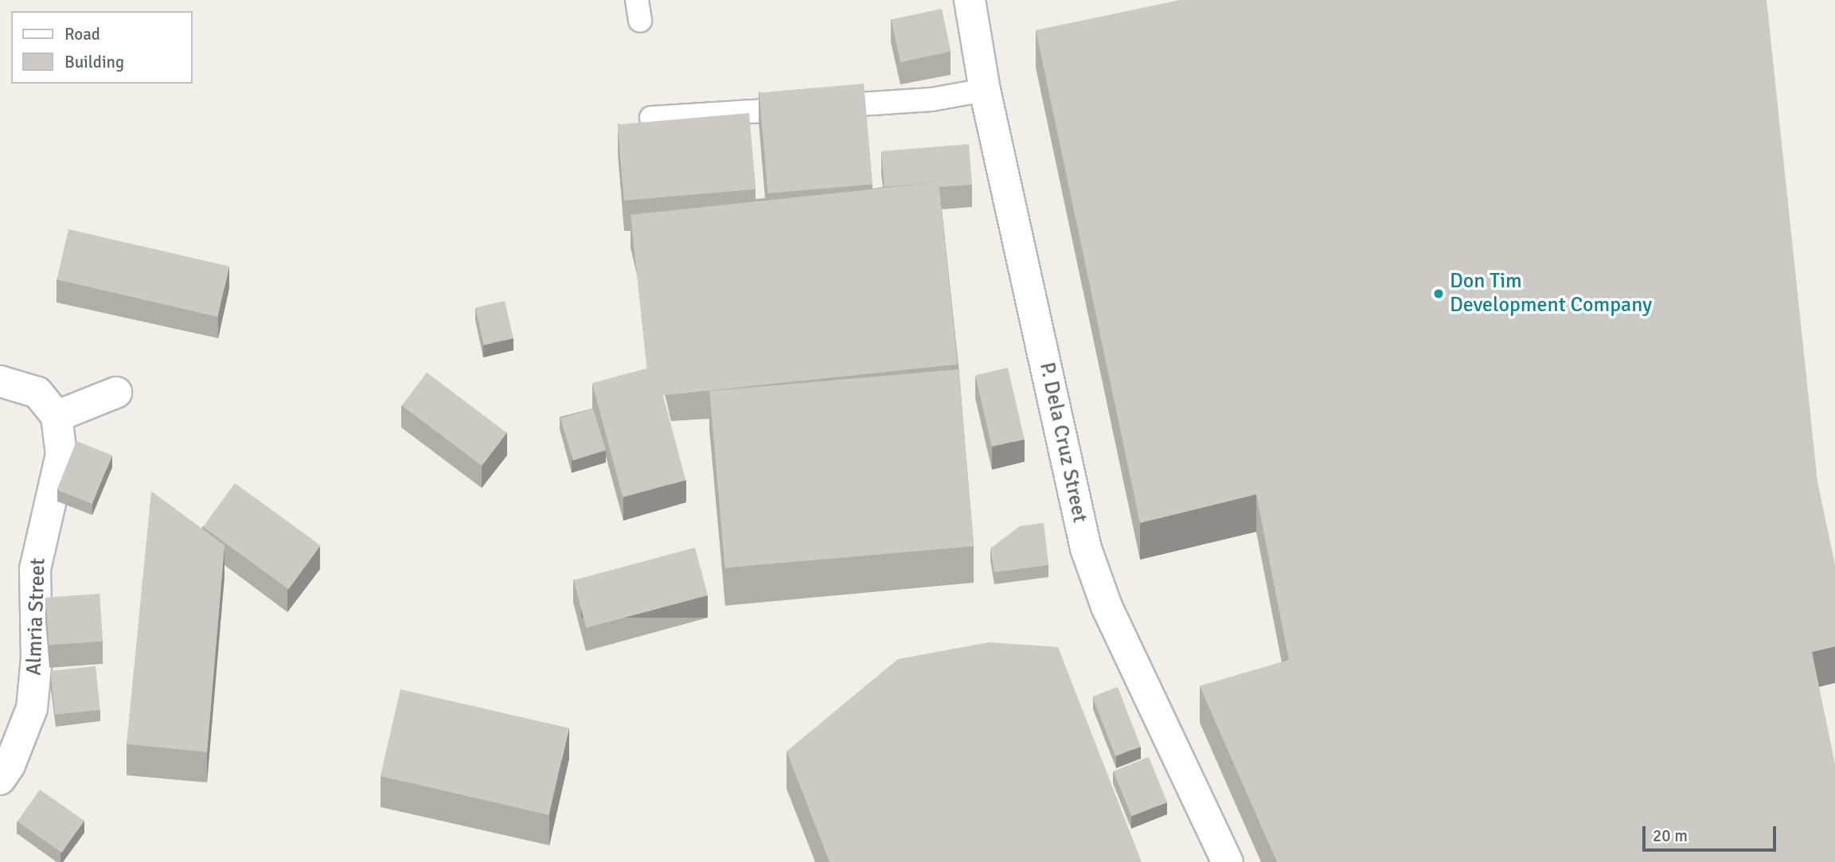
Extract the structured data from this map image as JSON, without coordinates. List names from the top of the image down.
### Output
{
  "streets": {
    "street": ["P. Dela Cruz Street", "Almria Street"]
  },
  "places": ["Don Tim Development Company"],
  "legend": ["Road", "Building"],
  "scale_bar": "20 m"
}
